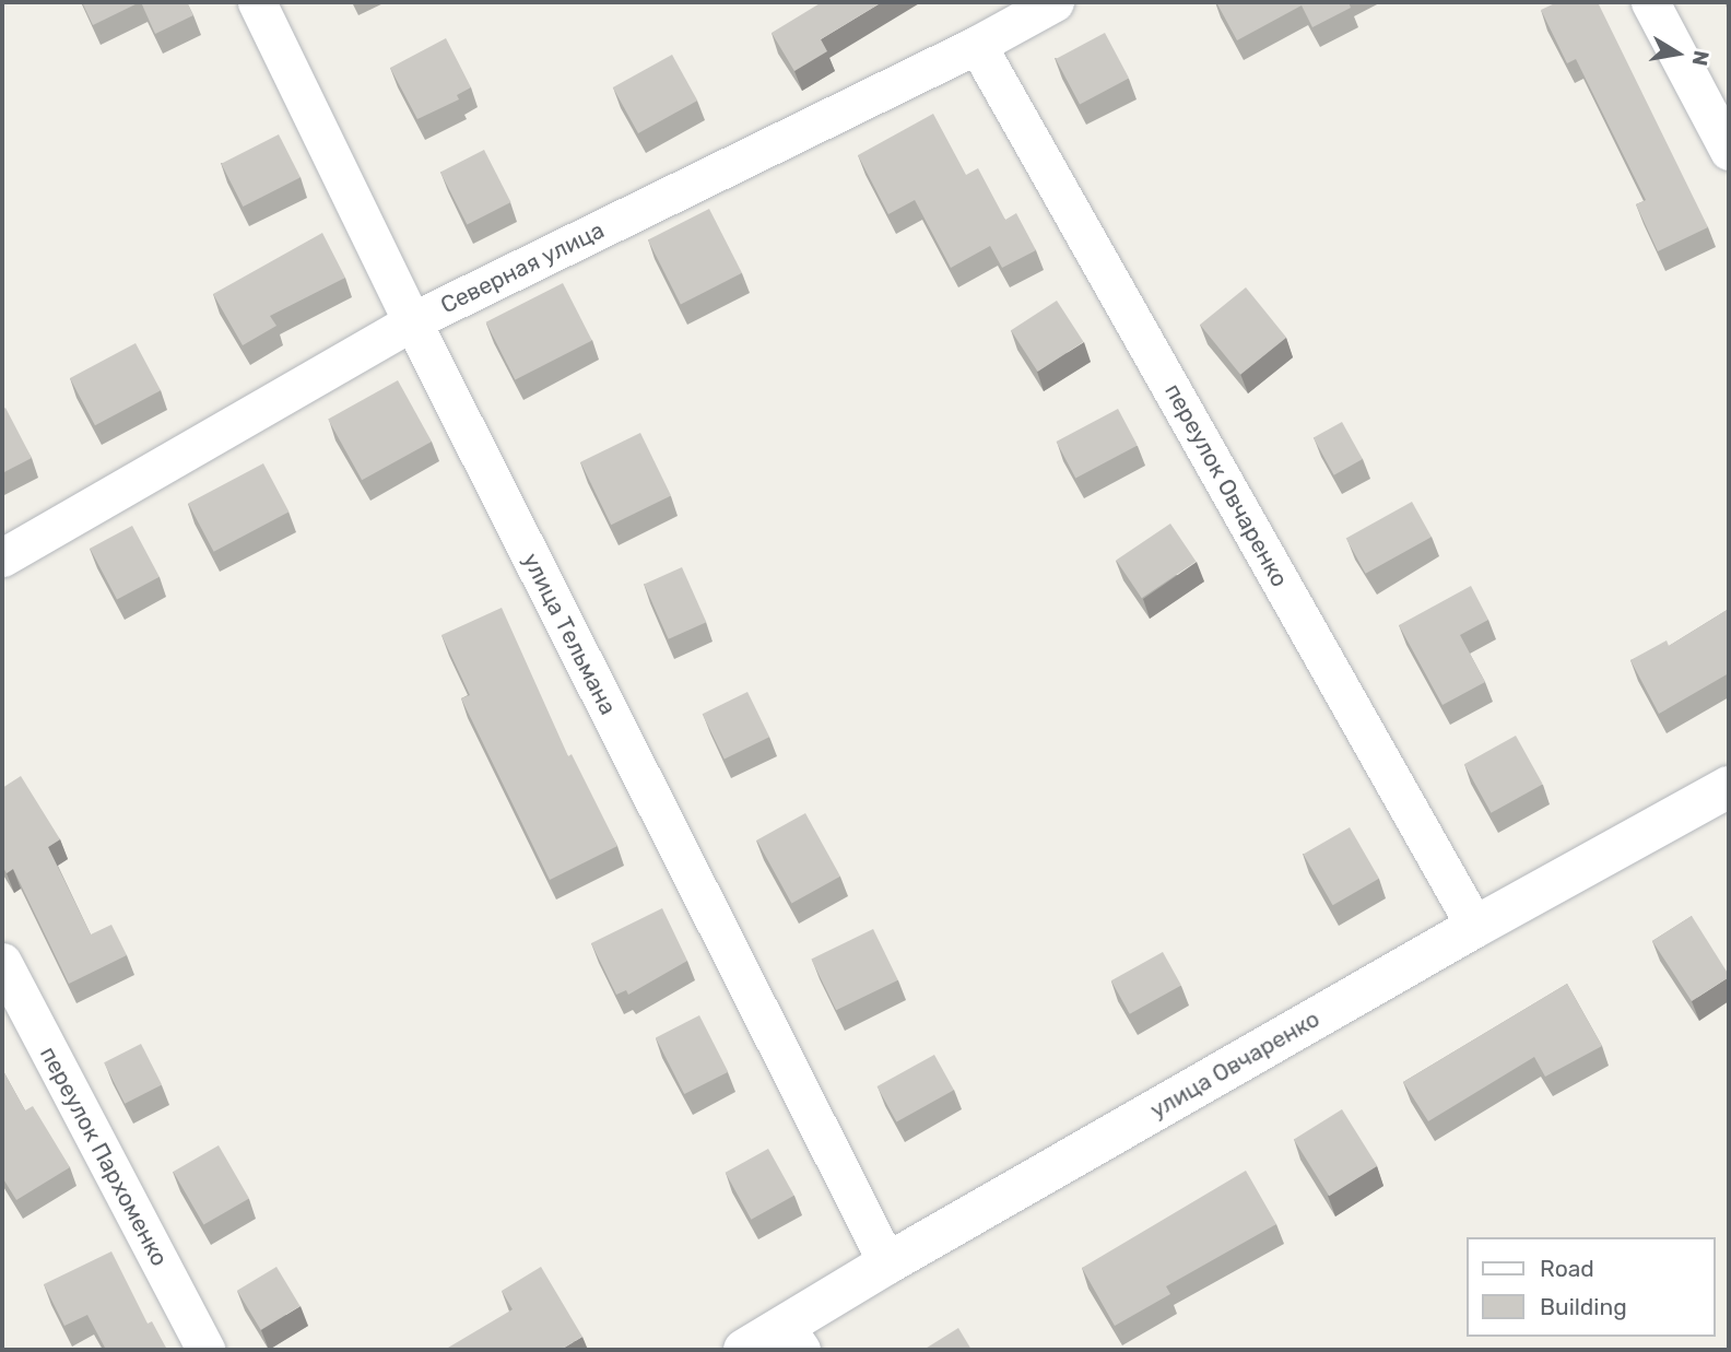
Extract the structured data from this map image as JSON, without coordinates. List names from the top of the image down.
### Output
{
  "streets": {
    "street": [
      "Северная улица",
      "переулок Овчаренко",
      "улица Тельмана",
      "улица Овчаренко",
      "переулок Пархоменко"
    ]
  },
  "crossings": [
    ["Северная улица", "переулок Овчаренко"],
    ["Северная улица", "улица Тельмана"],
    ["переулок Овчаренко", "улица Овчаренко"],
    ["улица Тельмана", "улица Овчаренко"]
  ],
  "legend": ["Road", "Building"],
  "north": "right"
}
